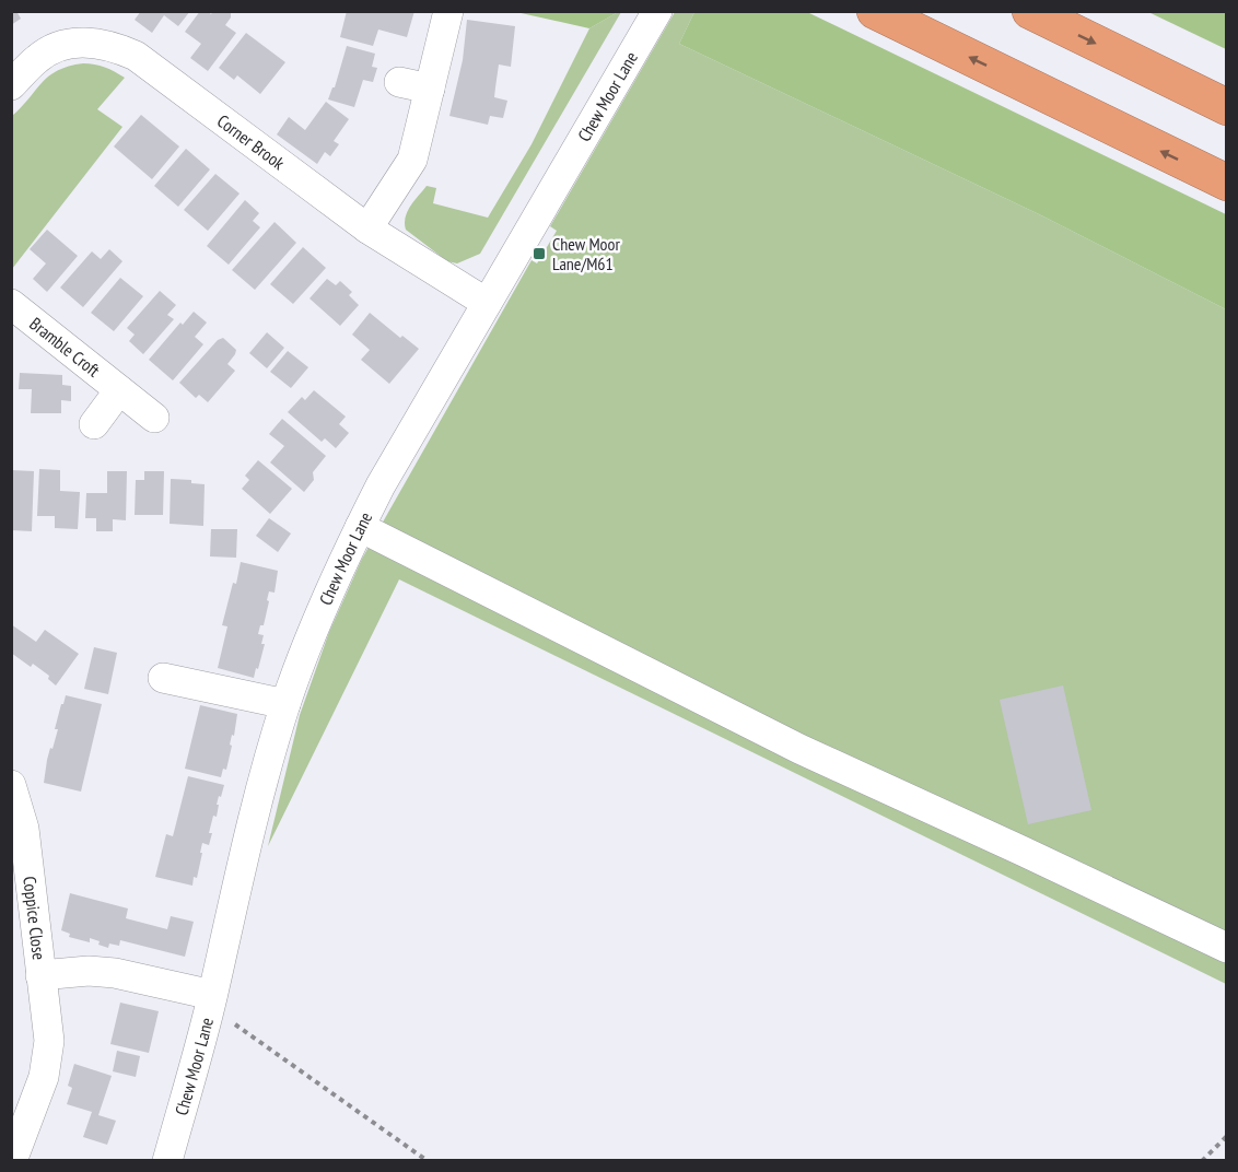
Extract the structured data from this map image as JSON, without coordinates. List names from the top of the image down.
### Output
{
  "streets": {
    "street": [
      "Chew Moor Lane",
      "Corner Brook",
      "Bramble Croft",
      "Coppice Close"
    ]
  },
  "crossings": [
    ["Chew Moor Lane", "Corner Brook"],
    ["Chew Moor Lane", "Coppice Close"]
  ],
  "places": {
    "transit": ["Chew Moor Lane/M61"]
  }
}
